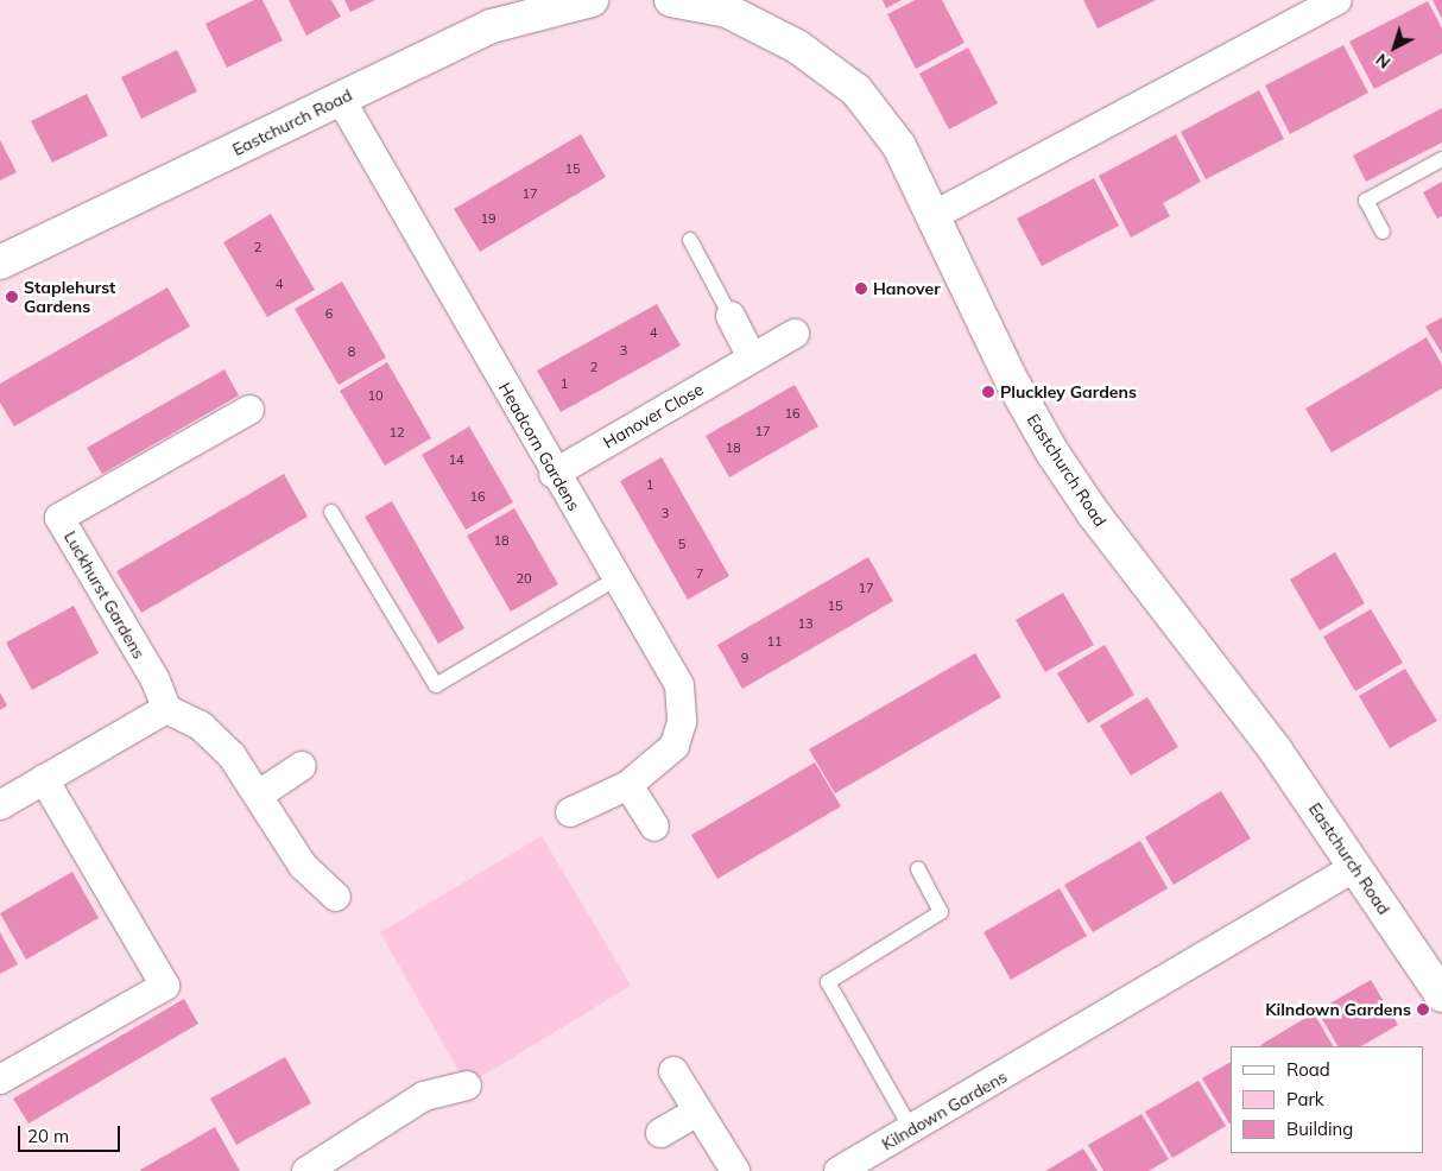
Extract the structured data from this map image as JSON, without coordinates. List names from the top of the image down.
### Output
{
  "streets": {
    "street": [
      "Eastchurch Road",
      "Hanover Close",
      "Headcorn Gardens",
      "Luckhurst Gardens",
      "Kilndown Gardens"
    ]
  },
  "crossings": [
    ["Eastchurch Road", "Headcorn Gardens"],
    ["Eastchurch Road", "Kilndown Gardens"],
    ["Hanover Close", "Headcorn Gardens"]
  ],
  "places": [
    "Hanover",
    "Staplehurst Gardens",
    "Pluckley Gardens",
    "Kilndown Gardens"
  ],
  "house_numbers": [
    "15",
    "17",
    "19",
    "2",
    "4",
    "6",
    "4",
    "3",
    "8",
    "2",
    "1",
    "10",
    "16",
    "17",
    "12",
    "18",
    "14",
    "1",
    "16",
    "3",
    "18",
    "5",
    "7",
    "20",
    "17",
    "15",
    "13",
    "11",
    "9"
  ],
  "legend": ["Road", "Park", "Building"],
  "scale_bar": "20 m",
  "north": "bottom left"
}
